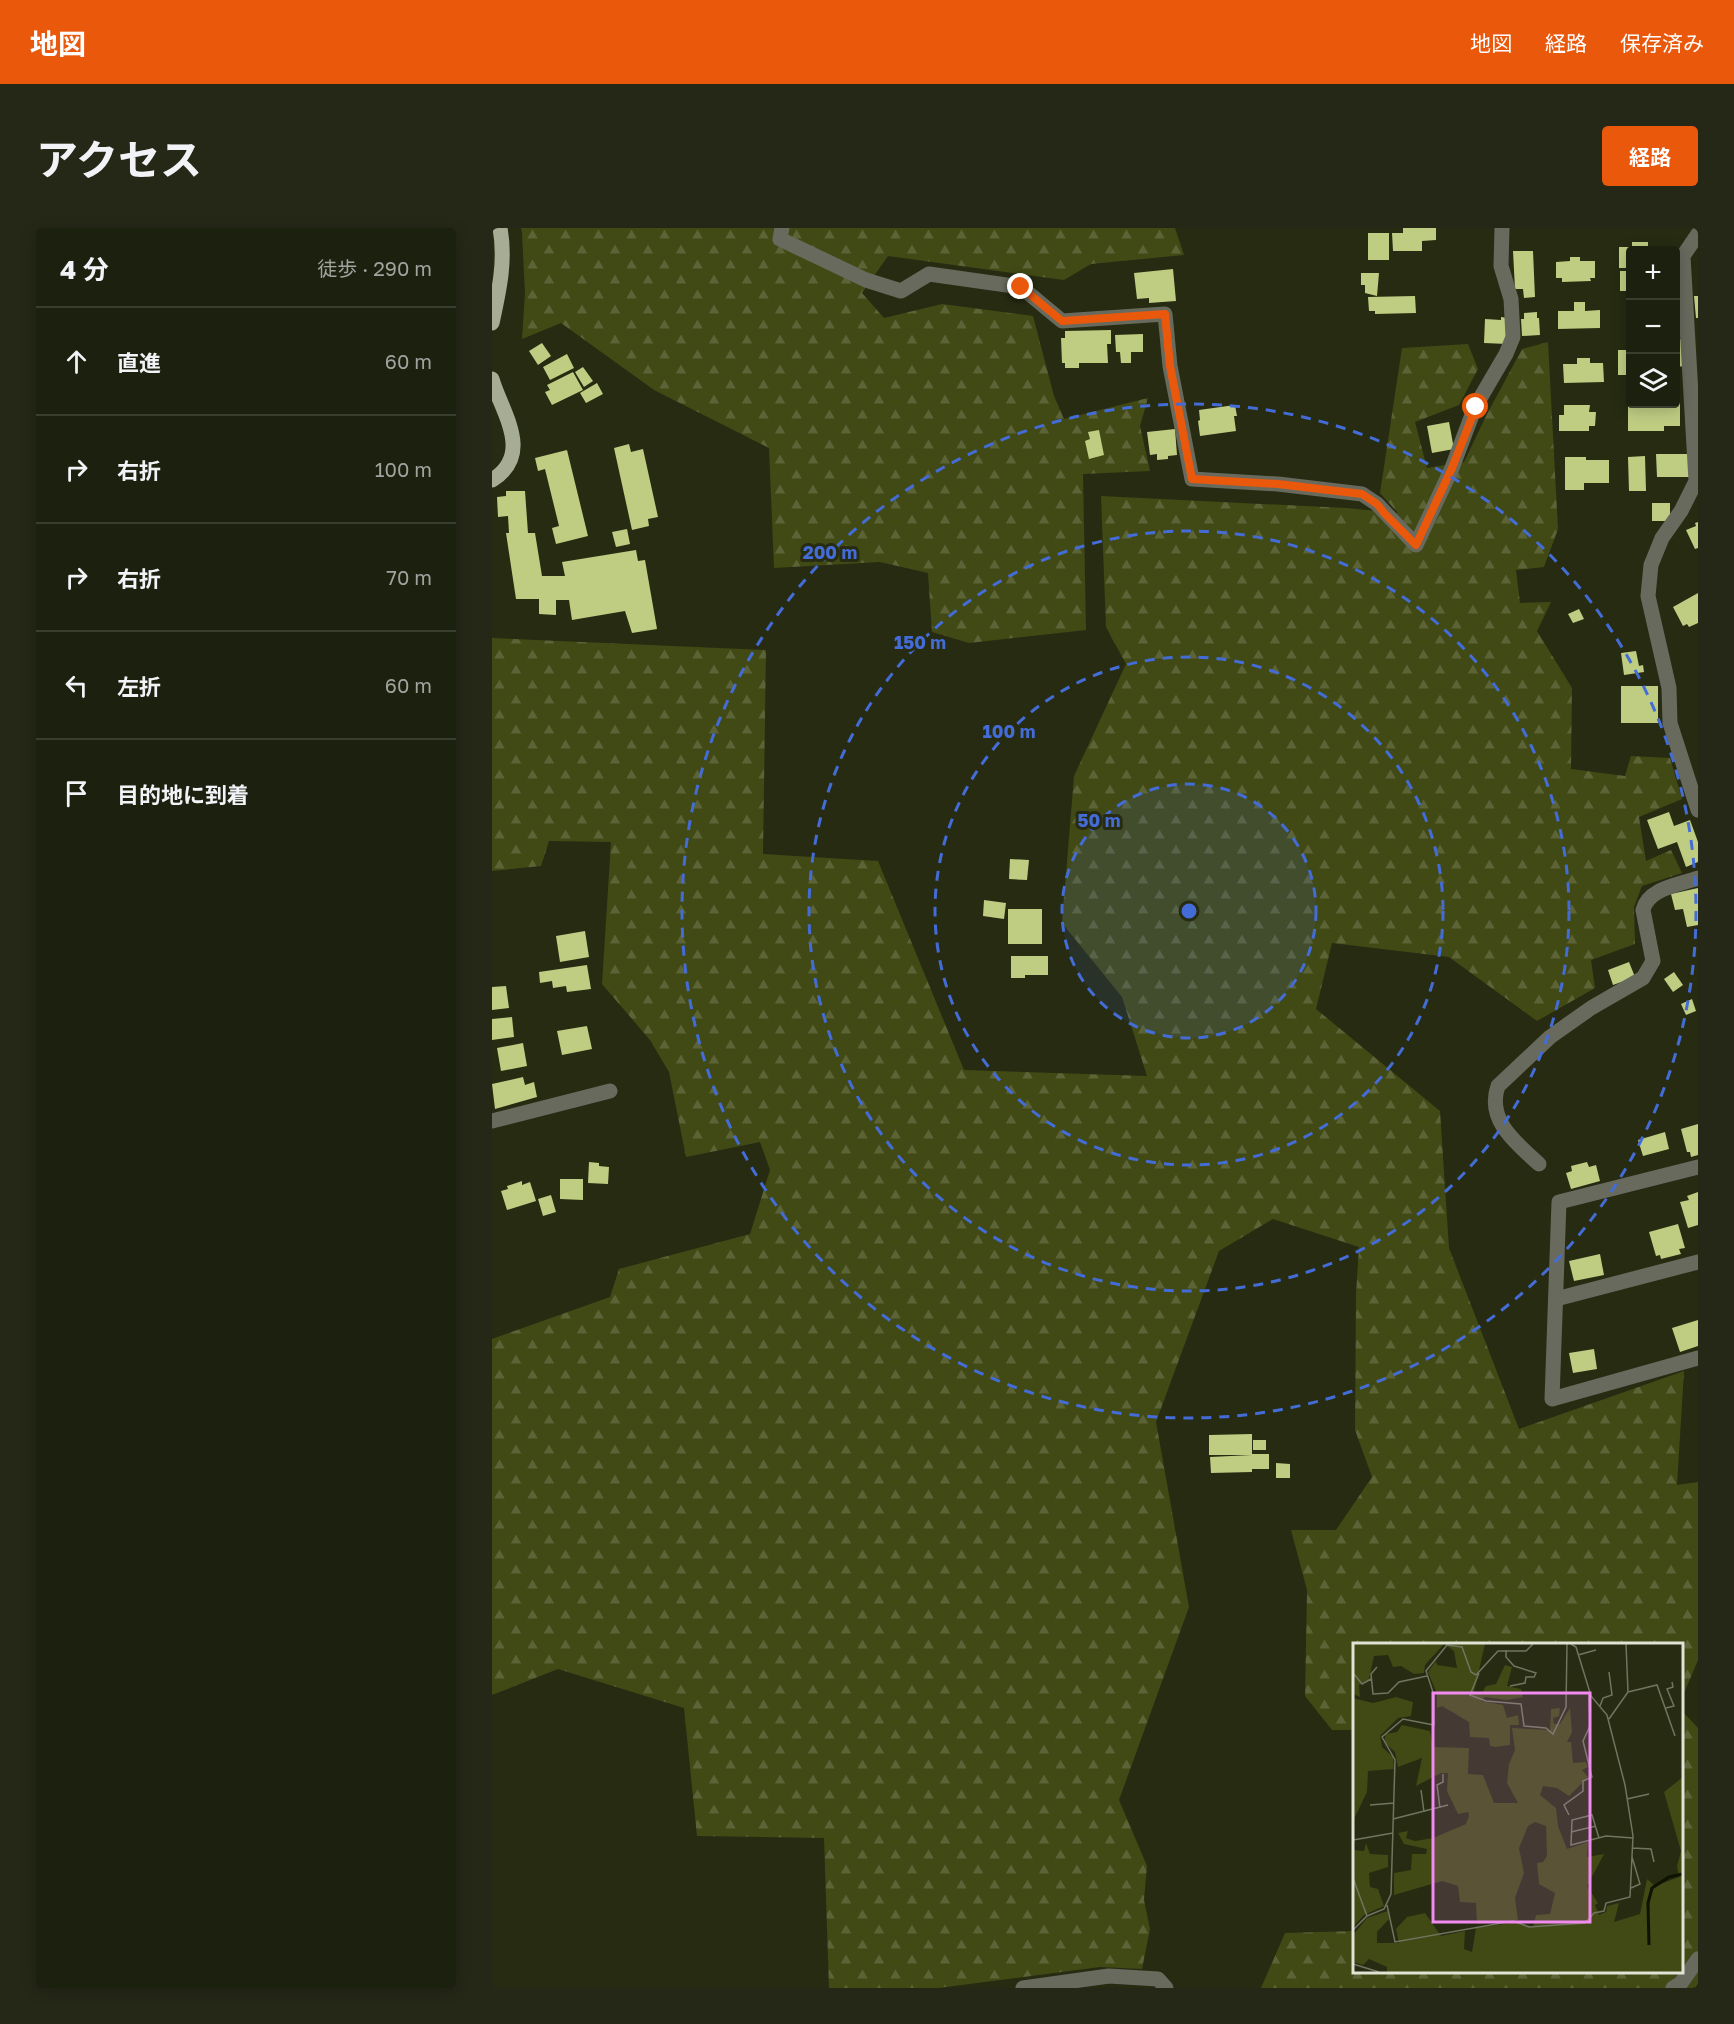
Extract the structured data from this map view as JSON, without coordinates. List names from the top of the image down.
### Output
{
  "page": {
    "header": "地図",
    "nav": ["地図", "経路", "保存済み"],
    "title": "アクセス",
    "buttons": "経路",
    "heading": ["4 分", "徒歩 · 290 m"],
    "map_buttons": ["+", "−"],
    "list": [
      ["直進", "60 m"],
      ["右折", "100 m"],
      ["右折", "70 m"],
      ["左折", "60 m"],
      "目的地に到着"
    ]
  },
  "rings": [
    "200 m",
    "150 m",
    "100 m",
    "50 m"
  ]
}
